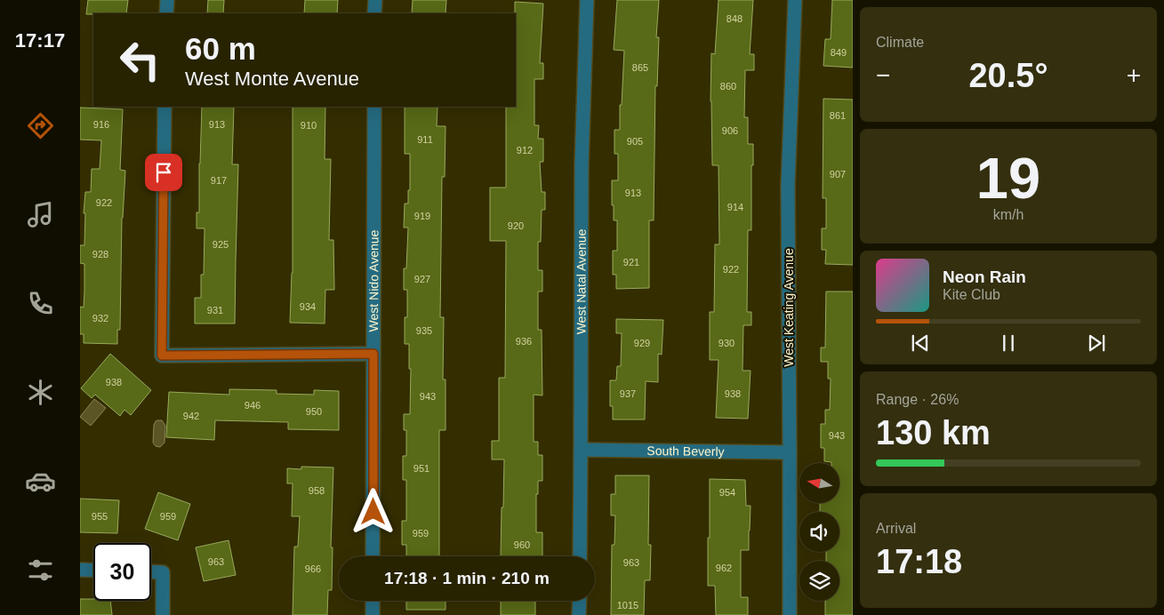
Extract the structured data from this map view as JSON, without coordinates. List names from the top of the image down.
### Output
{
  "streets": {
    "street": [
      "West Nido Avenue",
      "West Natal Avenue",
      "West Keating Avenue",
      "South Beverly"
    ]
  },
  "crossings": [
    ["West Natal Avenue", "South Beverly"],
    ["West Keating Avenue", "South Beverly"]
  ],
  "house_numbers": [
    "848",
    "849",
    "865",
    "860",
    "861",
    "916",
    "913",
    "910",
    "906",
    "911",
    "905",
    "912",
    "907",
    "917",
    "913",
    "922",
    "914",
    "919",
    "920",
    "925",
    "928",
    "921",
    "922",
    "927",
    "934",
    "931",
    "932",
    "935",
    "936",
    "929",
    "930",
    "938",
    "937",
    "938",
    "943",
    "946",
    "950",
    "942",
    "943",
    "951",
    "958",
    "954",
    "955",
    "959",
    "959",
    "960",
    "963",
    "963",
    "962",
    "966",
    "1015"
  ],
  "north": "left",
  "page": {
    "tabs": "17:17",
    "tile": [
      "Climate",
      ["19", "km/h"],
      ["Range · 26%", "130 km"],
      ["Arrival", "17:18"]
    ],
    "turn": ["60 m", "West Monte Avenue"],
    "heat": ["−", "20.5°", "+"],
    "song": ["Neon Rain", "Kite Club"],
    "limit": "30",
    "trip": "17:18 · 1 min · 210 m"
  }
}
